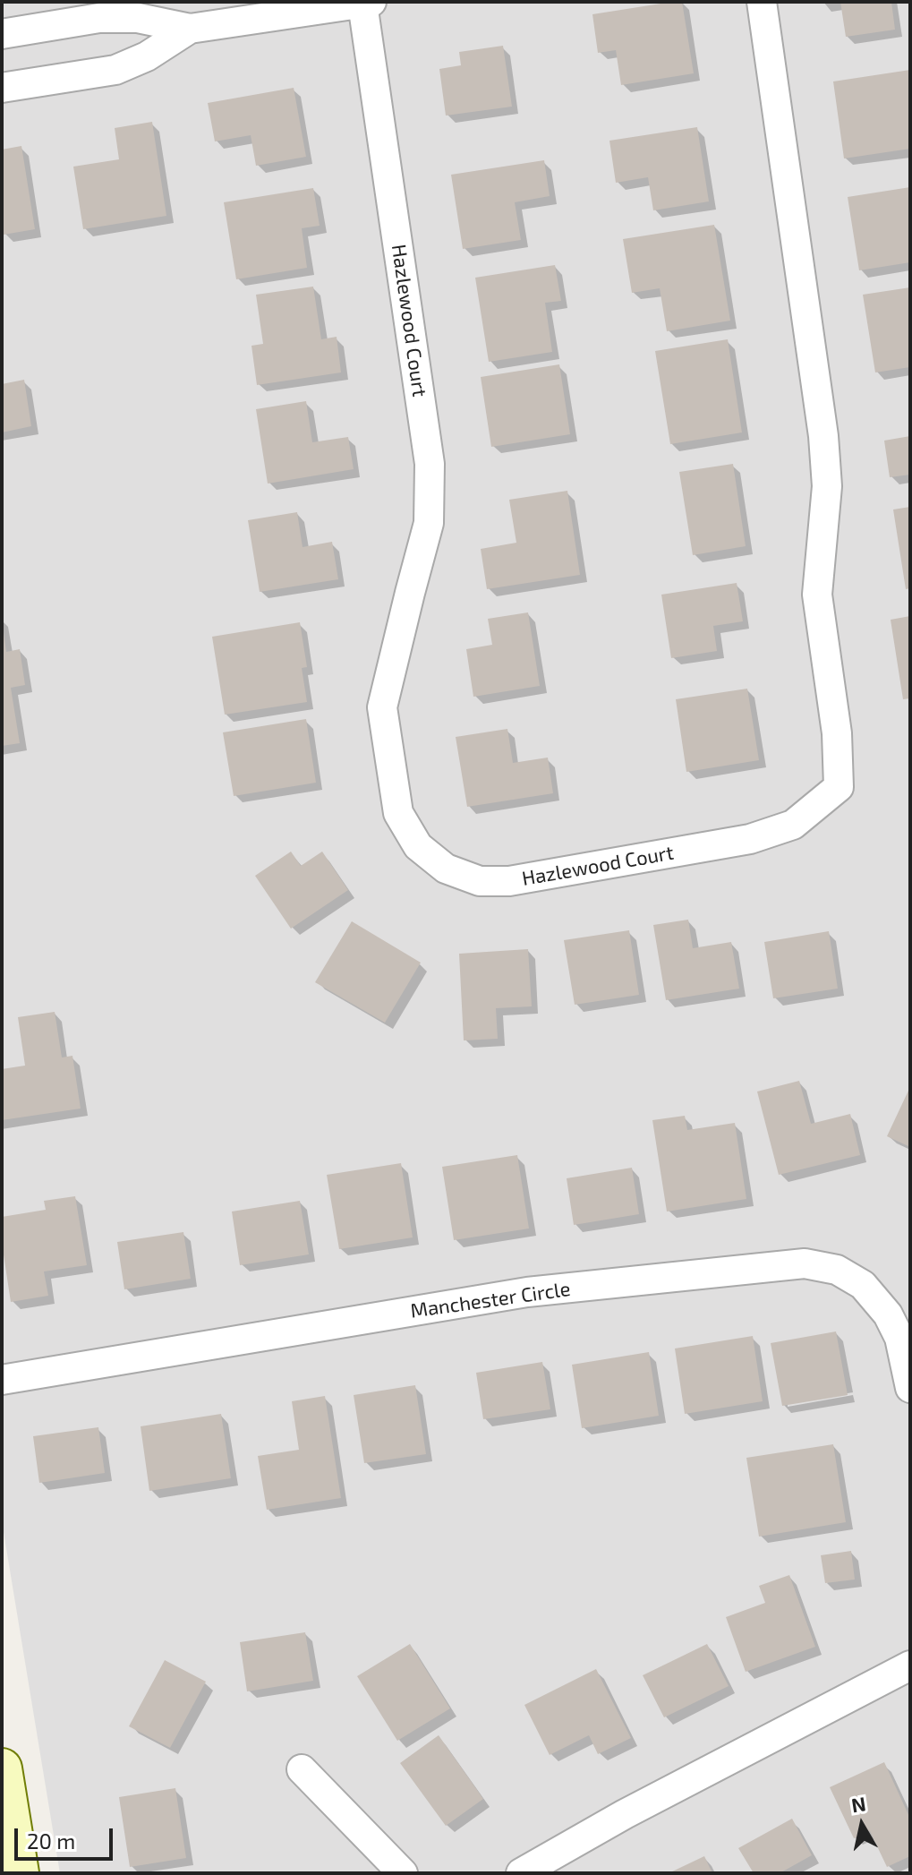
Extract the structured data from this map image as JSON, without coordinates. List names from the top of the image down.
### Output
{
  "streets": {
    "street": ["Hazlewood Court", "Manchester Circle"]
  },
  "scale_bar": "20 m",
  "north": "top"
}
